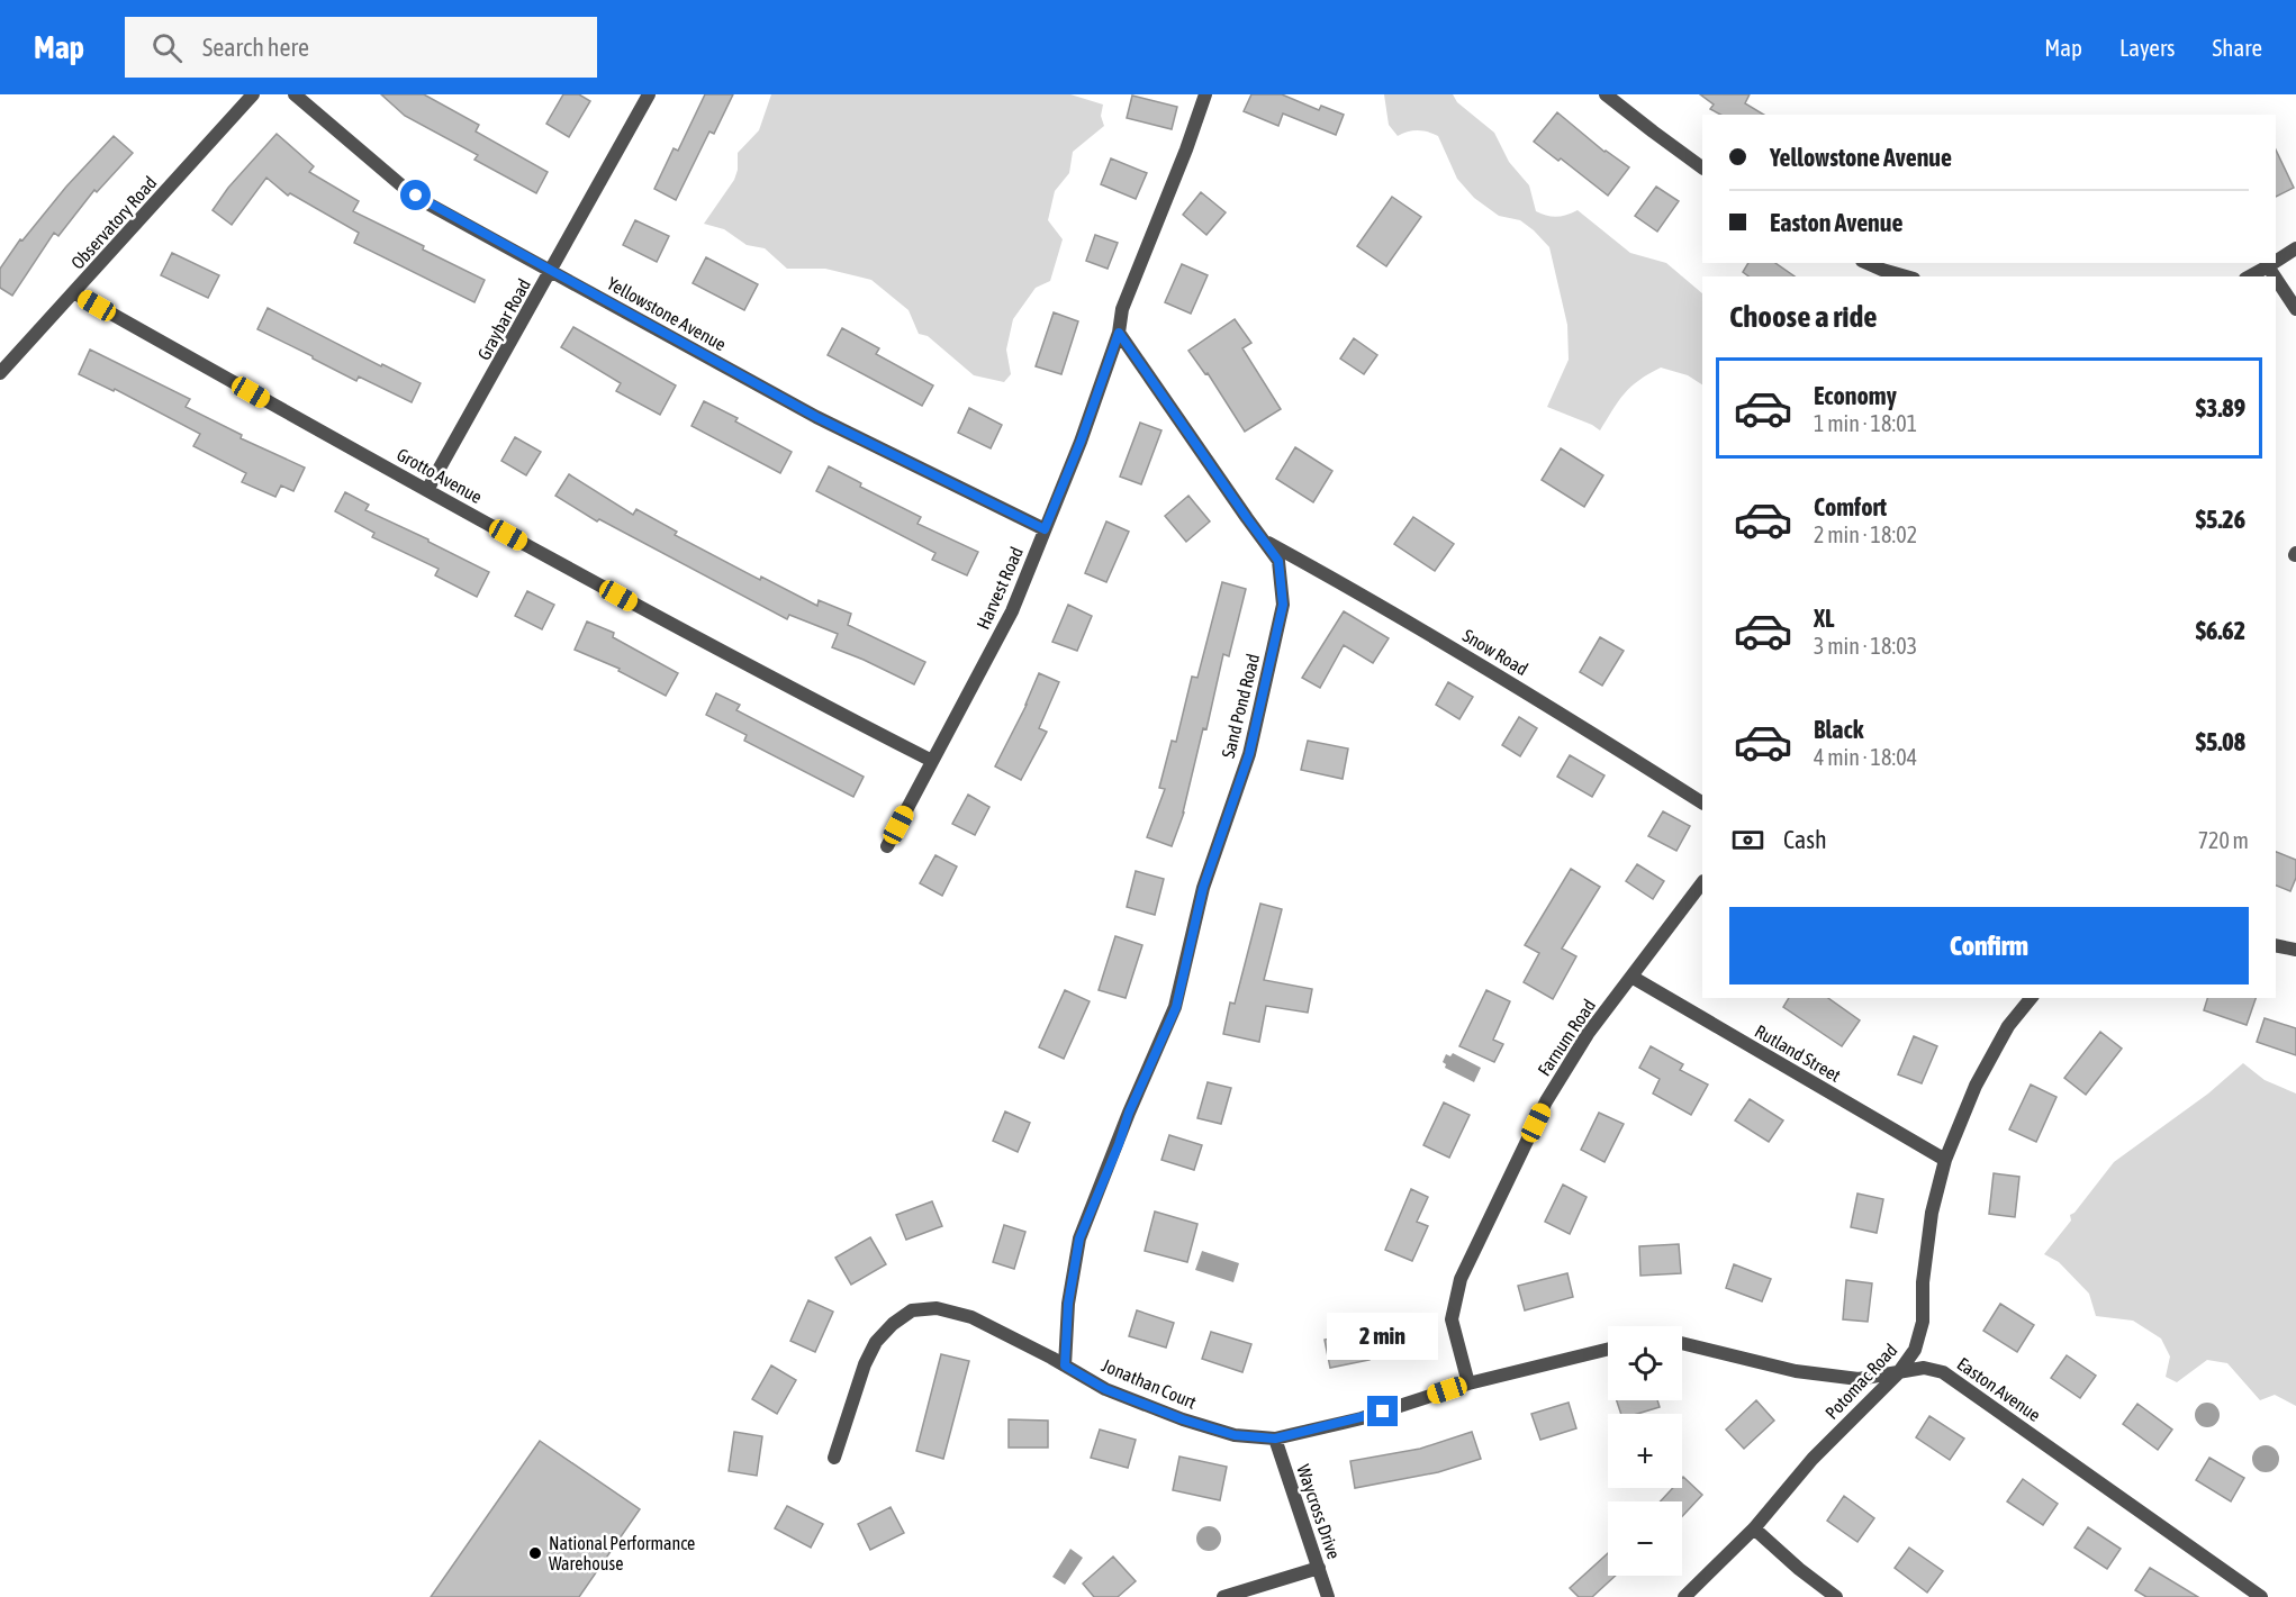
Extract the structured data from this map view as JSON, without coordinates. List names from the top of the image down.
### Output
{
  "streets": {
    "street": [
      "Observatory Road",
      "Yellowstone Avenue",
      "Graybar Road",
      "Grotto Avenue",
      "Harvest Road",
      "Snow Road",
      "Sand Pond Road",
      "Farnum Road",
      "Rutland Street",
      "Potomac Road",
      "Jonathan Court",
      "Easton Avenue",
      "Waycross Drive"
    ]
  },
  "crossings": [
    ["Observatory Road", "Grotto Avenue"],
    ["Yellowstone Avenue", "Graybar Road"],
    ["Yellowstone Avenue", "Harvest Road"],
    ["Graybar Road", "Grotto Avenue"],
    ["Grotto Avenue", "Harvest Road"],
    ["Harvest Road", "Sand Pond Road"],
    ["Snow Road", "Sand Pond Road"],
    ["Sand Pond Road", "Jonathan Court"],
    ["Farnum Road", "Rutland Street"],
    ["Rutland Street", "Potomac Road"],
    ["Potomac Road", "Easton Avenue"],
    ["Jonathan Court", "Waycross Drive"]
  ],
  "places": ["National Performance Warehouse"],
  "page": {
    "header": "Map",
    "search": "Search here",
    "nav": ["Map", "Layers", "Share"],
    "banner": ["Yellowstone Avenue", "Easton Avenue"],
    "heading": "Choose a ride",
    "list": [
      {
        "name": "Economy",
        "note": "1 min · 18:01",
        "value": "$3.89"
      },
      {
        "name": "Comfort",
        "note": "2 min · 18:02",
        "value": "$5.26"
      },
      {
        "name": "XL",
        "note": "3 min · 18:03",
        "value": "$6.62"
      },
      {
        "name": "Black",
        "note": "4 min · 18:04",
        "value": "$5.08"
      }
    ],
    "pay": ["Cash", "720 m"],
    "buttons": "Confirm",
    "bubble": "2 min",
    "map_buttons": ["+", "−"]
  }
}
